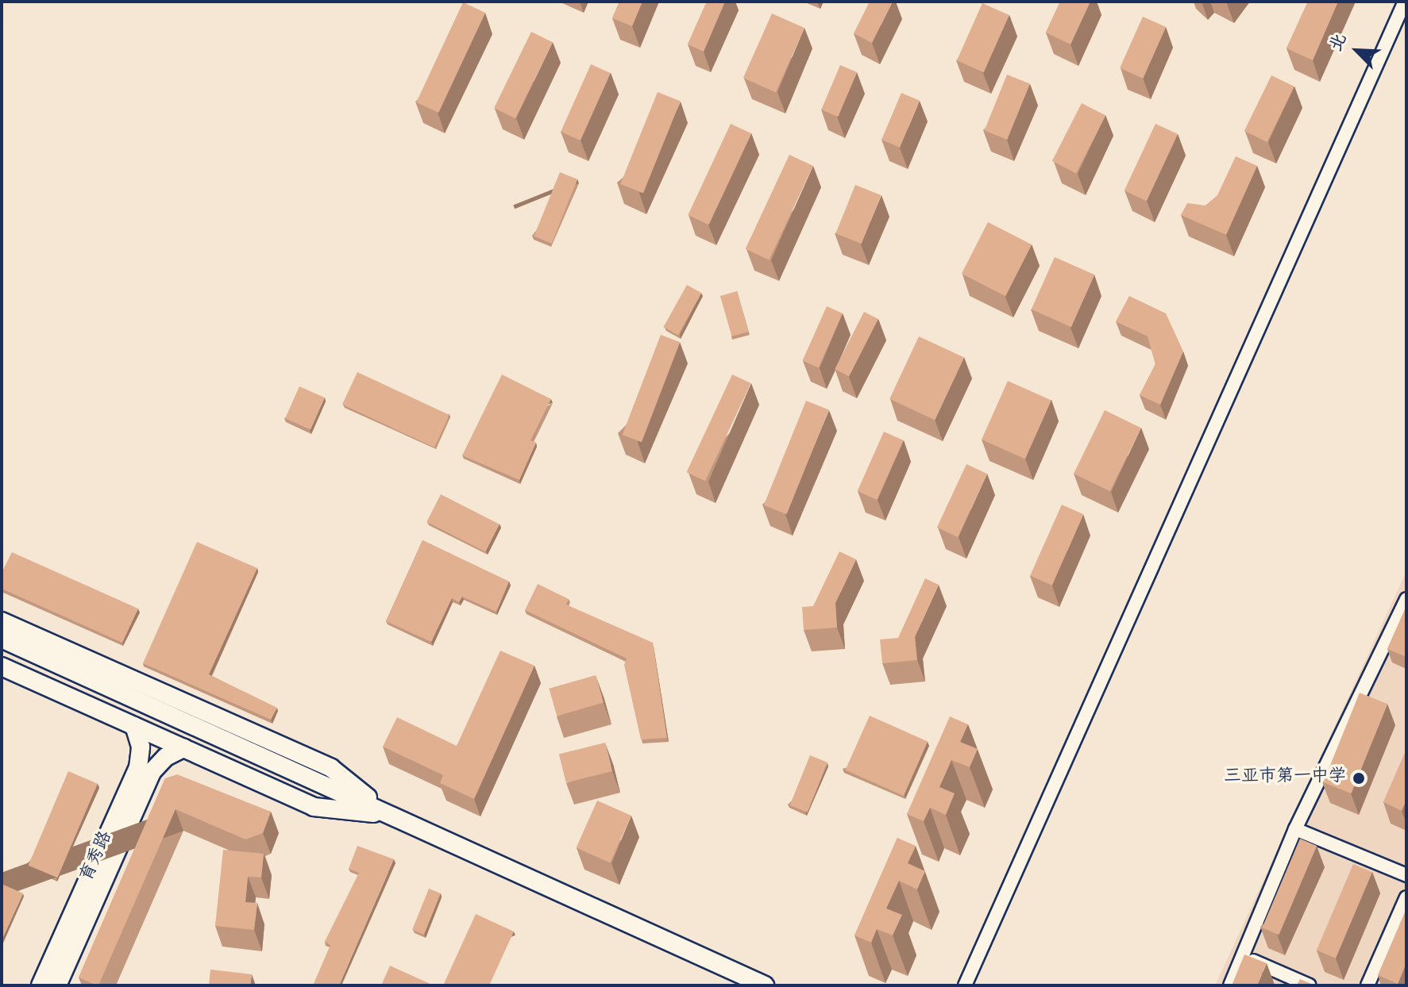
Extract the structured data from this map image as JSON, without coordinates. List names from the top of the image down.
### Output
{
  "streets": {
    "street": ["育秀路"]
  },
  "places": ["三亚市第一中学"],
  "north": "top left"
}
